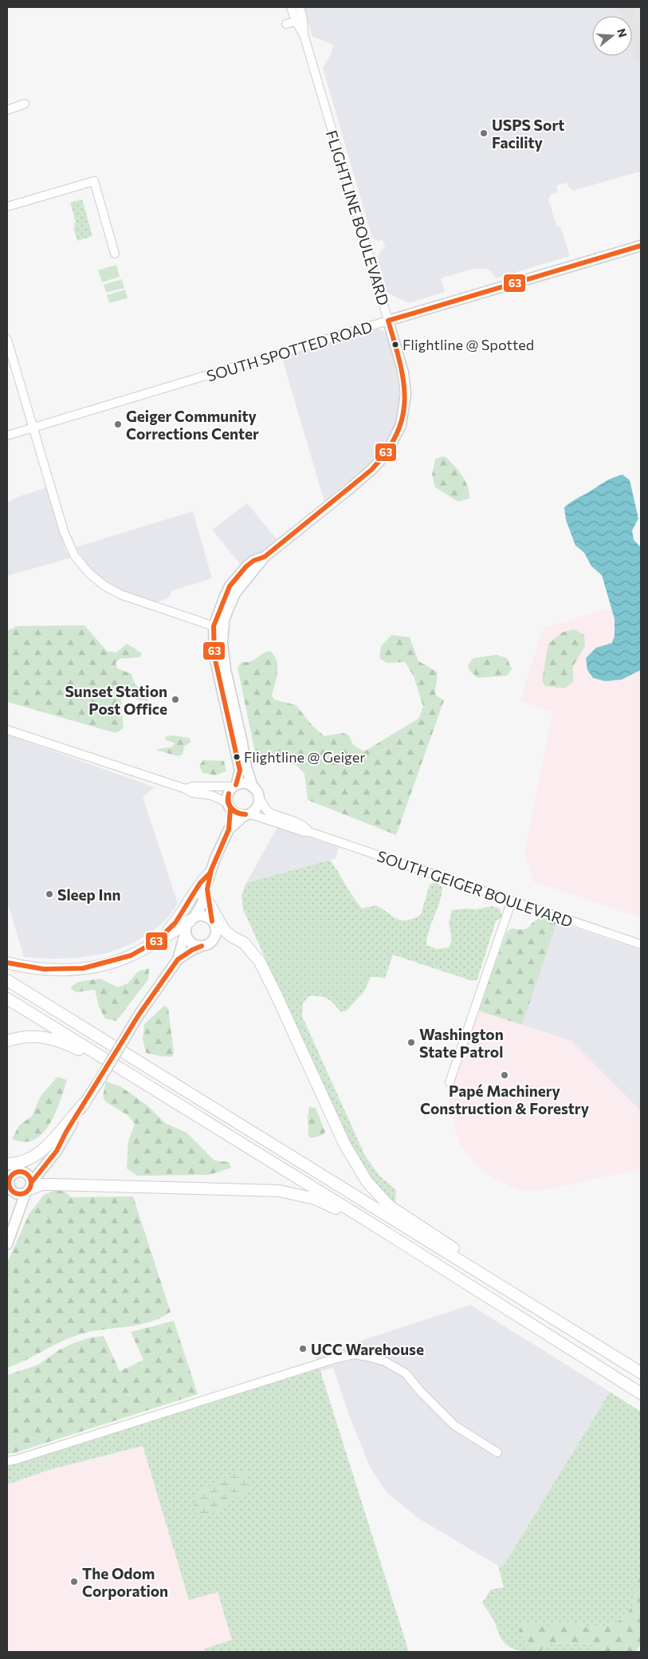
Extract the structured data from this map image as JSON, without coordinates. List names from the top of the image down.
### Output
{
  "streets": {
    "main road": ["FLIGHTLINE BOULEVARD", "SOUTH SPOTTED ROAD"],
    "street": ["SOUTH GEIGER BOULEVARD"]
  },
  "crossings": [
    ["FLIGHTLINE BOULEVARD", "SOUTH SPOTTED ROAD"],
    ["FLIGHTLINE BOULEVARD", "SOUTH GEIGER BOULEVARD"]
  ],
  "places": [
    "USPS Sort Facility",
    "Flightline @ Spotted",
    "Geiger Community Corrections Center",
    "Sunset Station Post Office",
    "Flightline @ Geiger",
    "Sleep Inn",
    "Washington State Patrol",
    "Papé Machinery Construction & Forestry",
    "UCC Warehouse",
    "The Odom Corporation"
  ],
  "lines": ["transit line 63"],
  "north": "right"
}
